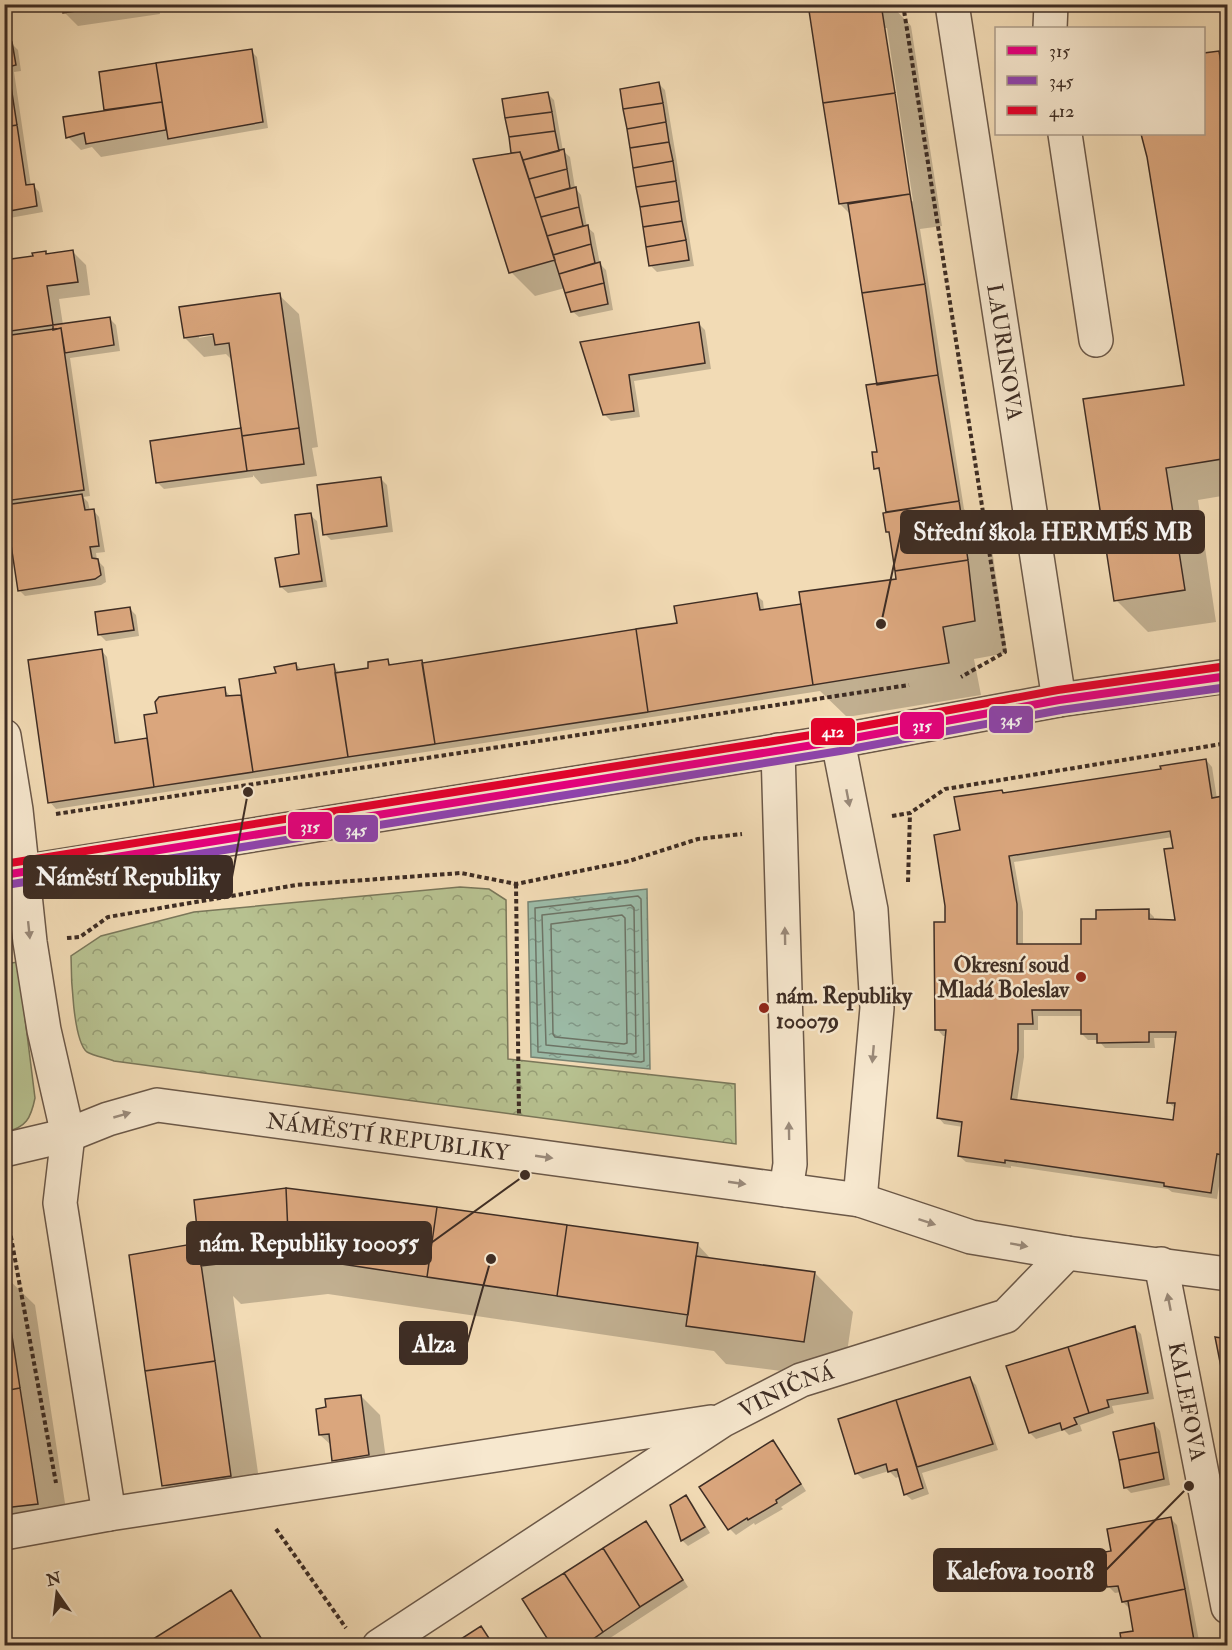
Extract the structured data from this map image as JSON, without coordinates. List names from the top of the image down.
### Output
{
  "streets": {
    "street": [
      "LAURINOVA",
      "NÁMĚSTÍ REPUBLIKY",
      "VINIČNÁ",
      "KALEFOVA"
    ]
  },
  "crossings": [
    ["NÁMĚSTÍ REPUBLIKY", "VINIČNÁ"]
  ],
  "one_way": ["KALEFOVA"],
  "places": [
    "Střední škola HERMÉS MB",
    "Náměstí Republiky",
    "Okresní soud Mladá Boleslav",
    "nám. Republiky 100079",
    "nám. Republiky 100055",
    "Alza",
    "Kalefova 100118"
  ],
  "lines": ["transit line 412", "transit line 315", "transit line 345"],
  "legend": ["315", "345", "412"],
  "north": "top"
}
